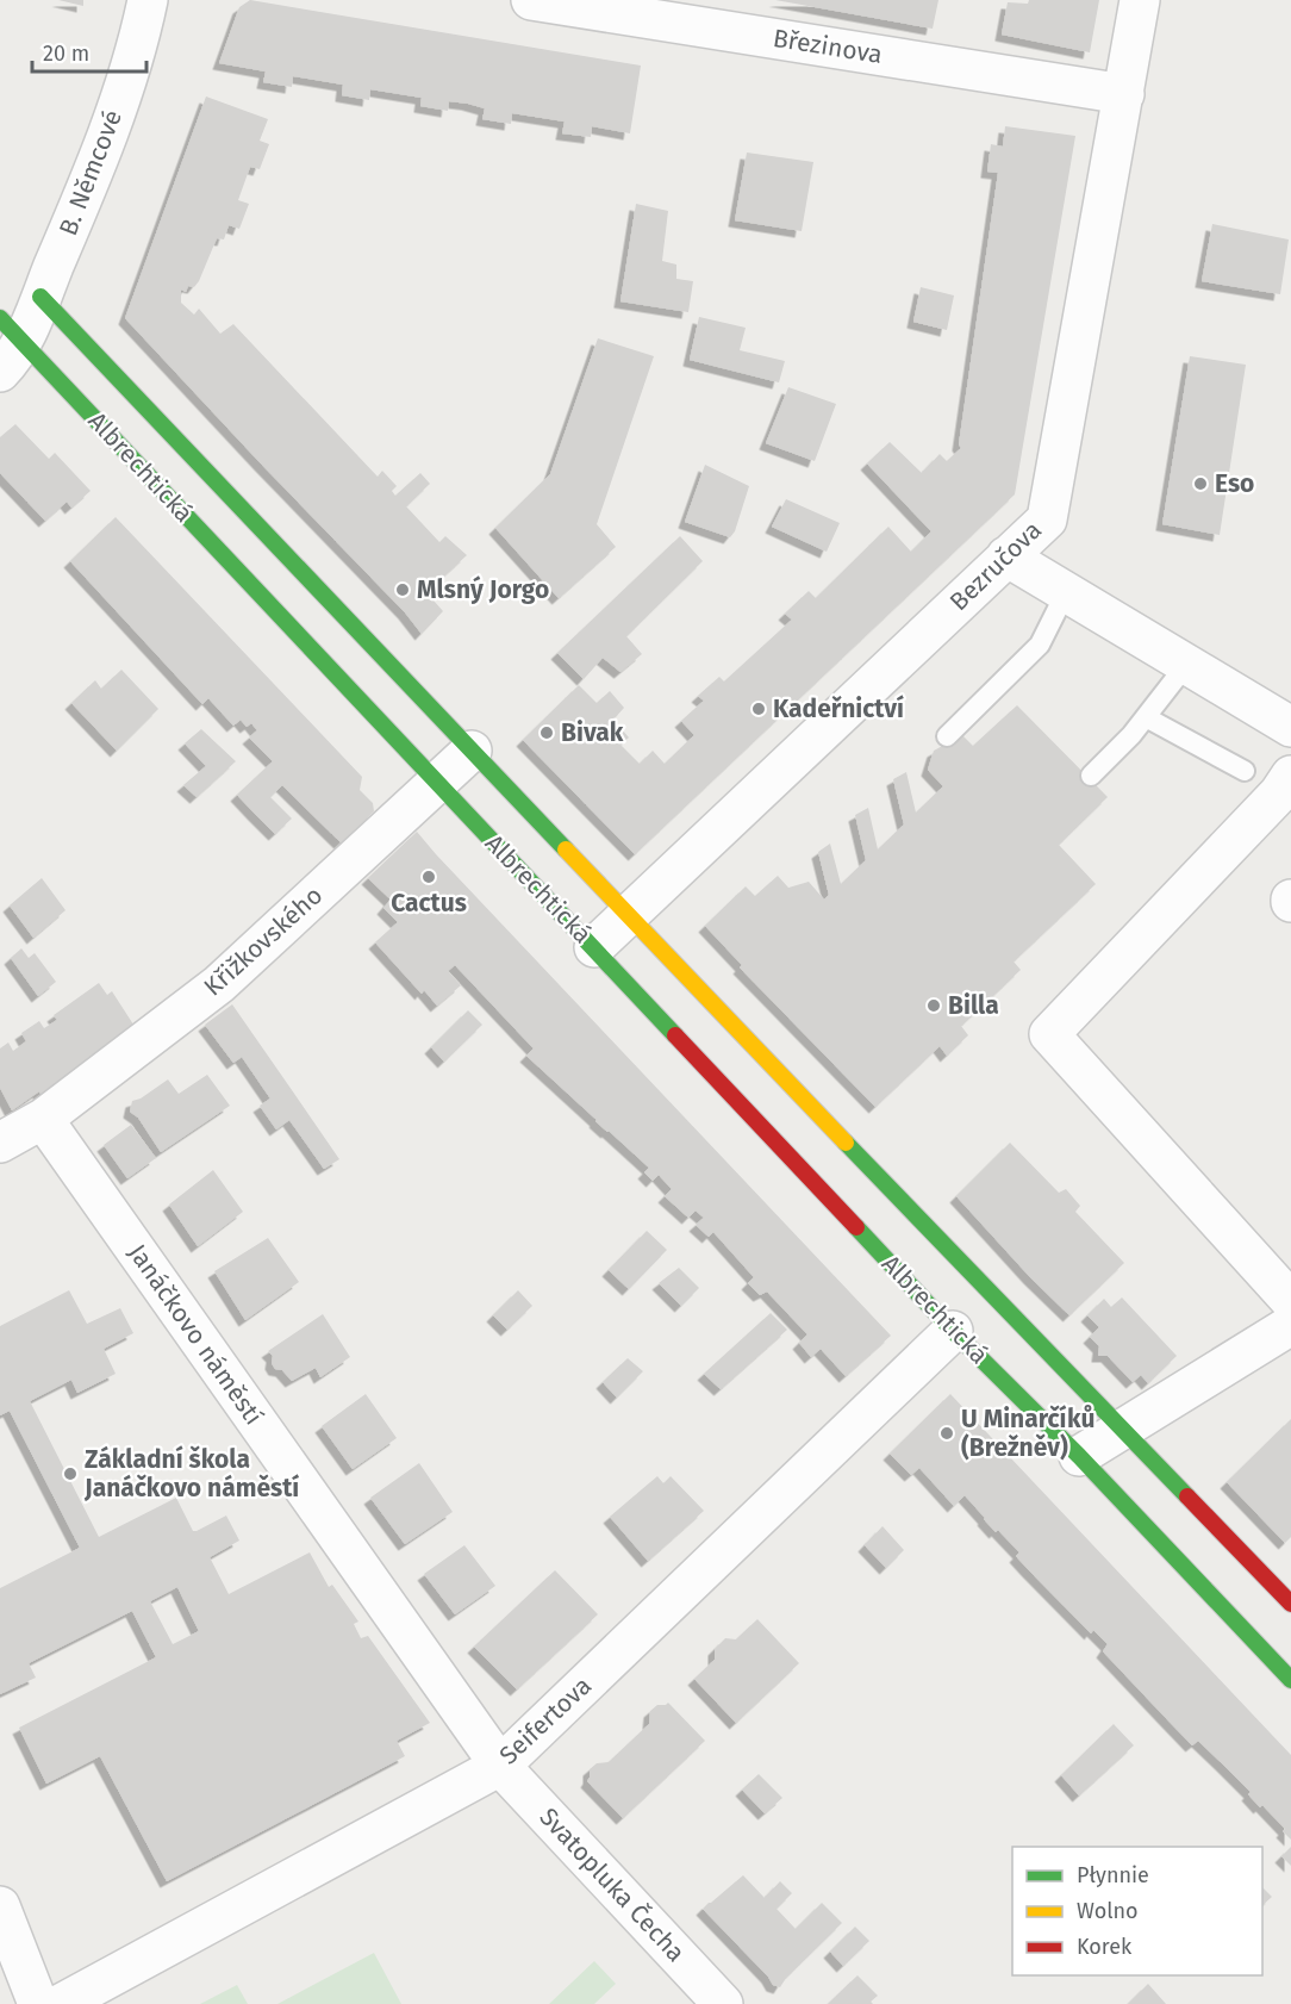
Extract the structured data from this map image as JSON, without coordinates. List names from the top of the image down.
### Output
{
  "streets": {
    "main road": ["Albrechtická"],
    "street": [
      "Březinova",
      "B. Němcové",
      "Bezručova",
      "Křižkovského",
      "Janáčkovo náměstí",
      "Seifertova",
      "Svatopluka Čecha"
    ]
  },
  "crossings": [
    ["Březinova", "Bezručova"],
    ["B. Němcové", "Albrechtická"],
    ["Albrechtická", "Bezručova"],
    ["Albrechtická", "Křižkovského"],
    ["Albrechtická", "Seifertova"],
    ["Křižkovského", "Janáčkovo náměstí"],
    ["Janáčkovo náměstí", "Seifertova"],
    ["Janáčkovo náměstí", "Svatopluka Čecha"],
    ["Seifertova", "Svatopluka Čecha"]
  ],
  "places": [
    "Eso",
    "Mlsný Jorgo",
    "Kadeřnictví",
    "Bivak",
    "Cactus",
    "Billa",
    "U Minarčíků (Brežněv)",
    "Základní škola Janáčkovo náměstí"
  ],
  "legend": ["Płynnie", "Wolno", "Korek"],
  "scale_bar": "20 m"
}
